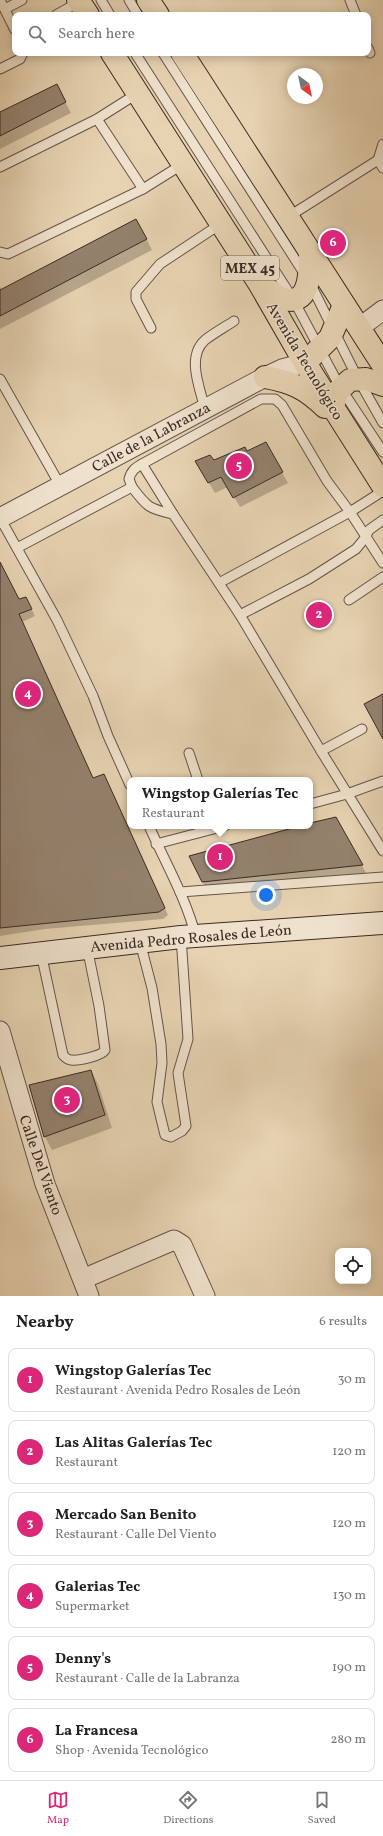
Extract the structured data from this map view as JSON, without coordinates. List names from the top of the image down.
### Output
{
  "streets": {
    "main road": ["MEX 45", "Avenida Tecnológico", "Avenida Pedro Rosales de León"],
    "street": ["Calle de la Labranza", "Calle Del Viento"]
  },
  "crossings": [
    ["Avenida Tecnológico", "Calle de la Labranza"]
  ],
  "north": "bottom right",
  "page": {
    "search": "Search here",
    "pins": [
      "6",
      "5",
      "2",
      "4",
      "1",
      "3"
    ],
    "popup": ["Wingstop Galerías Tec", "Restaurant"],
    "heading": ["Nearby", "6 results"],
    "list": [
      {
        "mark": "1",
        "name": "Wingstop Galerías Tec",
        "note": "Restaurant · Avenida Pedro Rosales de León",
        "value": "30 m"
      },
      {
        "mark": "2",
        "name": "Las Alitas Galerías Tec",
        "note": "Restaurant",
        "value": "120 m"
      },
      {
        "mark": "3",
        "name": "Mercado San Benito",
        "note": "Restaurant · Calle Del Viento",
        "value": "120 m"
      },
      {
        "mark": "4",
        "name": "Galerias Tec",
        "note": "Supermarket",
        "value": "130 m"
      },
      {
        "mark": "5",
        "name": "Denny's",
        "note": "Restaurant · Calle de la Labranza",
        "value": "190 m"
      },
      {
        "mark": "6",
        "name": "La Francesa",
        "note": "Shop · Avenida Tecnológico",
        "value": "280 m"
      }
    ],
    "nav": ["Map", "Directions", "Saved"]
  }
}
